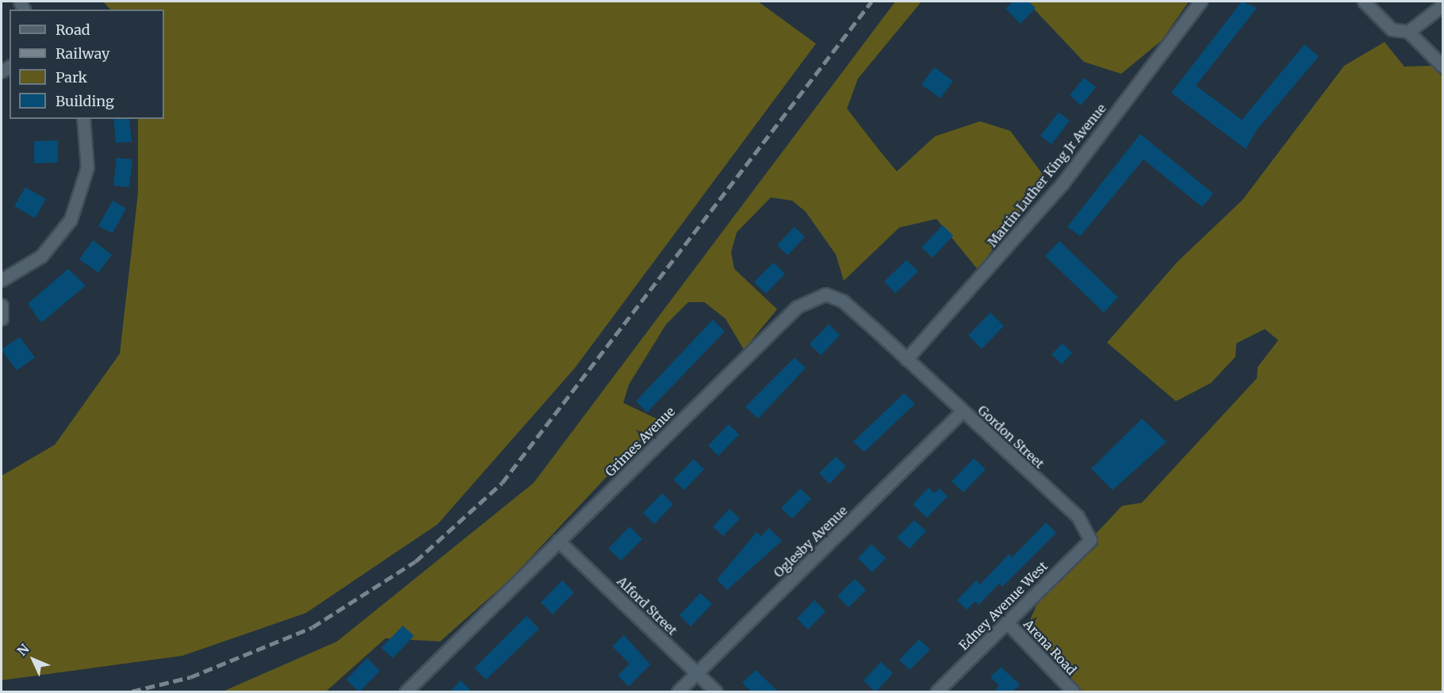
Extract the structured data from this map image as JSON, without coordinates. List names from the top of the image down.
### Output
{
  "streets": {
    "street": [
      "Martin Luther King Jr Avenue",
      "Gordon Street",
      "Grimes Avenue",
      "Oglesby Avenue",
      "Alford Street",
      "Edney Avenue West",
      "Arena Road"
    ]
  },
  "crossings": [
    ["Martin Luther King Jr Avenue", "Gordon Street"],
    ["Martin Luther King Jr Avenue", "Grimes Avenue"],
    ["Gordon Street", "Grimes Avenue"],
    ["Gordon Street", "Oglesby Avenue"],
    ["Gordon Street", "Edney Avenue West"],
    ["Grimes Avenue", "Alford Street"],
    ["Oglesby Avenue", "Alford Street"],
    ["Edney Avenue West", "Arena Road"]
  ],
  "legend": [
    "Road",
    "Railway",
    "Park",
    "Building"
  ],
  "north": "top left"
}
